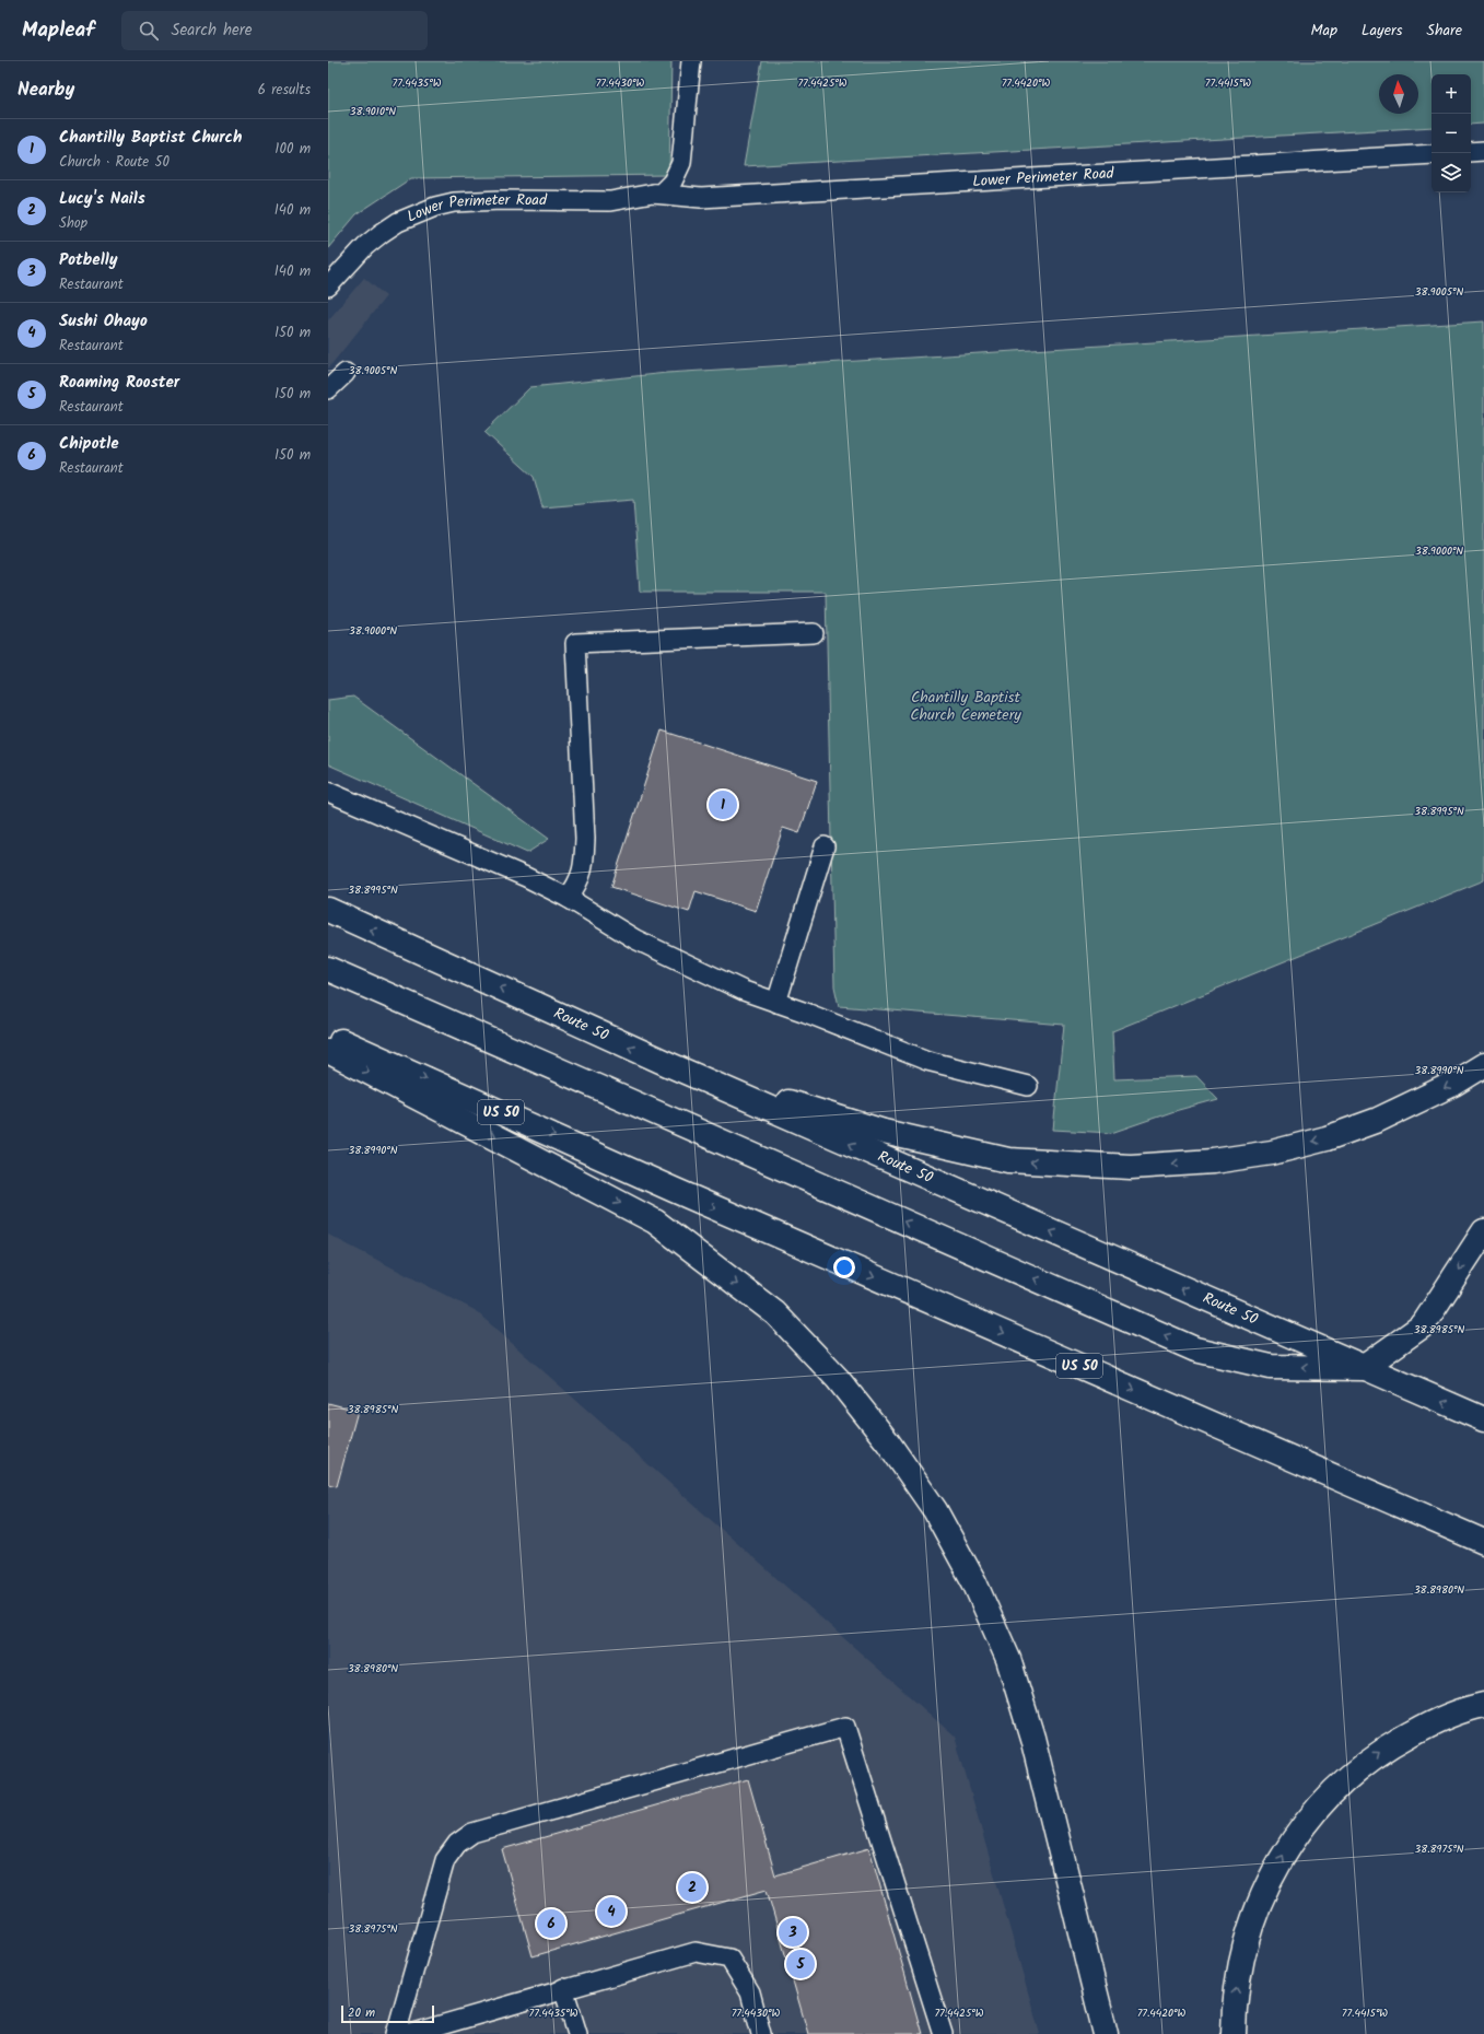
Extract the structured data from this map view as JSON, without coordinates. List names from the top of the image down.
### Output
{
  "streets": {
    "highway": ["Route 50", "US 50"],
    "lane": ["Lower Perimeter Road"]
  },
  "parks": ["Chantilly Baptist Church Cemetery"],
  "scale_bar": "20 m",
  "north": "top",
  "page": {
    "header": "Mapleaf",
    "search": "Search here",
    "nav": ["Map", "Layers", "Share"],
    "heading": ["Nearby", "6 results"],
    "map_buttons": ["+", "−"],
    "list": [
      {
        "mark": "1",
        "name": "Chantilly Baptist Church",
        "note": "Church · Route 50",
        "value": "100 m"
      },
      {
        "mark": "2",
        "name": "Lucy's Nails",
        "note": "Shop",
        "value": "140 m"
      },
      {
        "mark": "3",
        "name": "Potbelly",
        "note": "Restaurant",
        "value": "140 m"
      },
      {
        "mark": "4",
        "name": "Sushi Ohayo",
        "note": "Restaurant",
        "value": "150 m"
      },
      {
        "mark": "5",
        "name": "Roaming Rooster",
        "note": "Restaurant",
        "value": "150 m"
      },
      {
        "mark": "6",
        "name": "Chipotle",
        "note": "Restaurant",
        "value": "150 m"
      }
    ],
    "pins": [
      "1",
      "2",
      "4",
      "6",
      "3",
      "5"
    ],
    "scale": "20 m"
  },
  "coordinates": [
    "77.4435°W",
    "77.4430°W",
    "77.4425°W",
    "77.4420°W",
    "77.4415°W",
    "38.9010°N",
    "38.9005°N",
    "38.9000°N",
    "38.8995°N",
    "38.8990°N",
    "38.8985°N",
    "38.8980°N",
    "38.8975°N"
  ]
}
